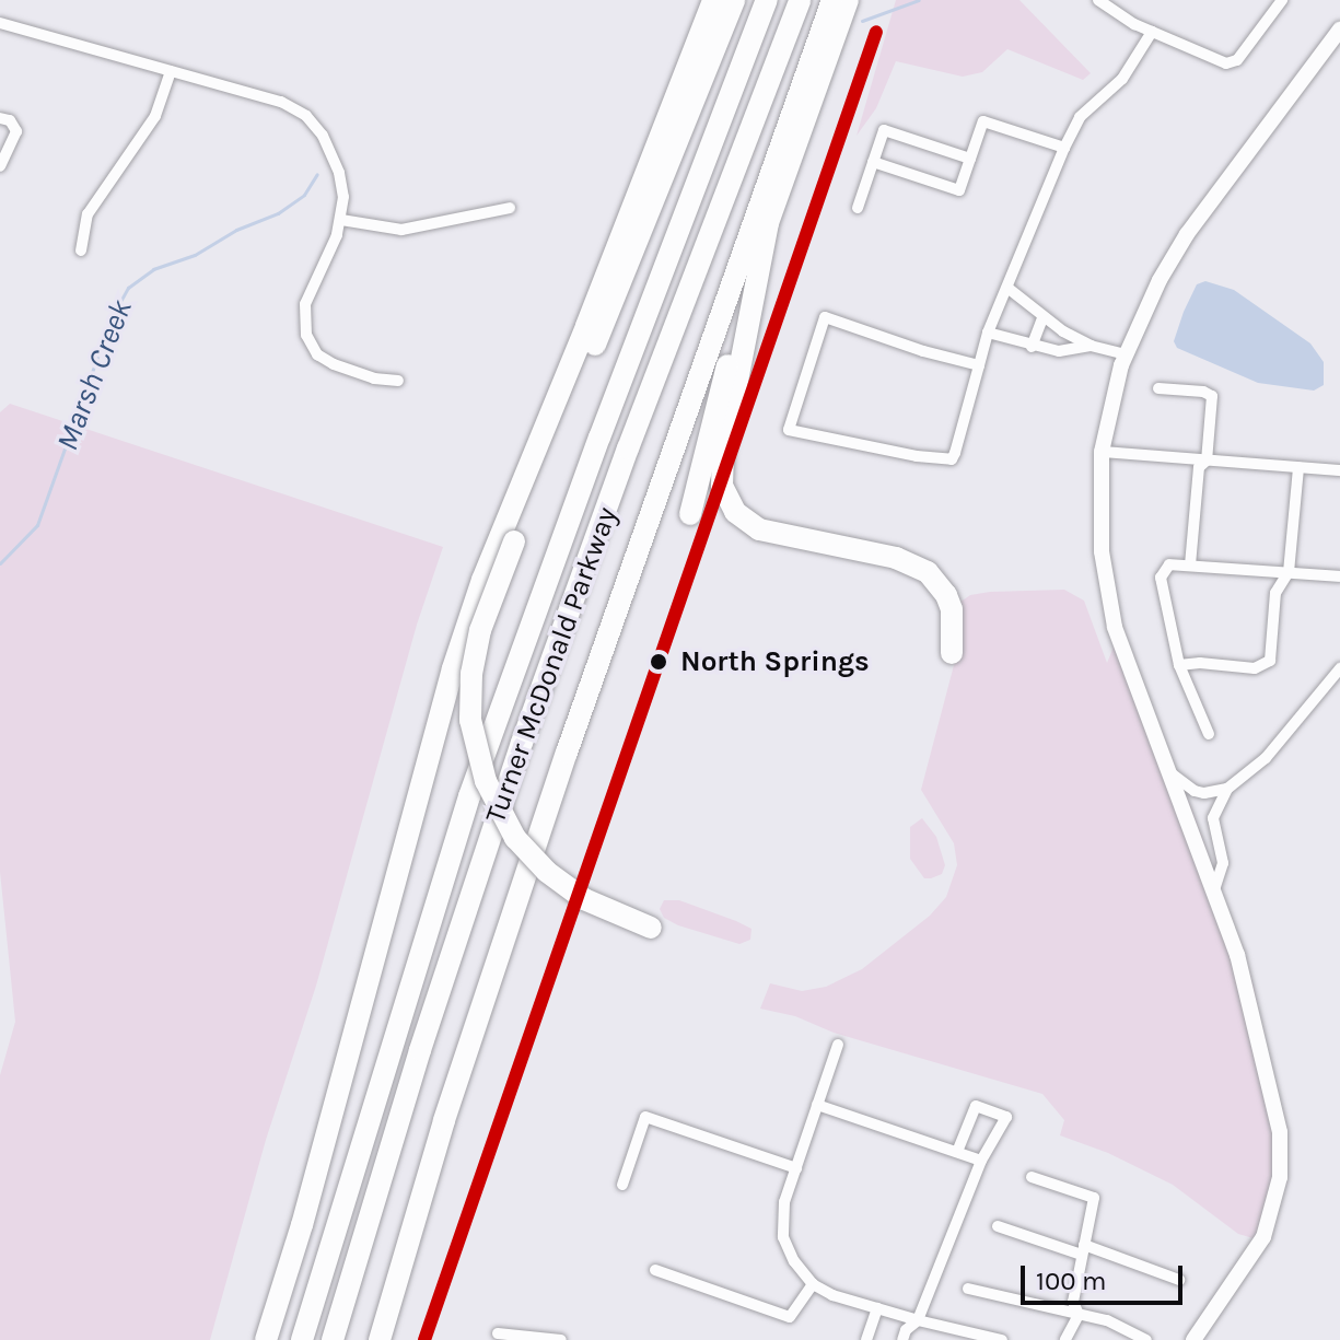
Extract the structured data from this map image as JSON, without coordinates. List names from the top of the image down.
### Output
{
  "streets": {
    "highway": ["Turner McDonald Parkway"]
  },
  "water": ["Marsh Creek"],
  "places": ["North Springs"],
  "scale_bar": "100 m"
}
